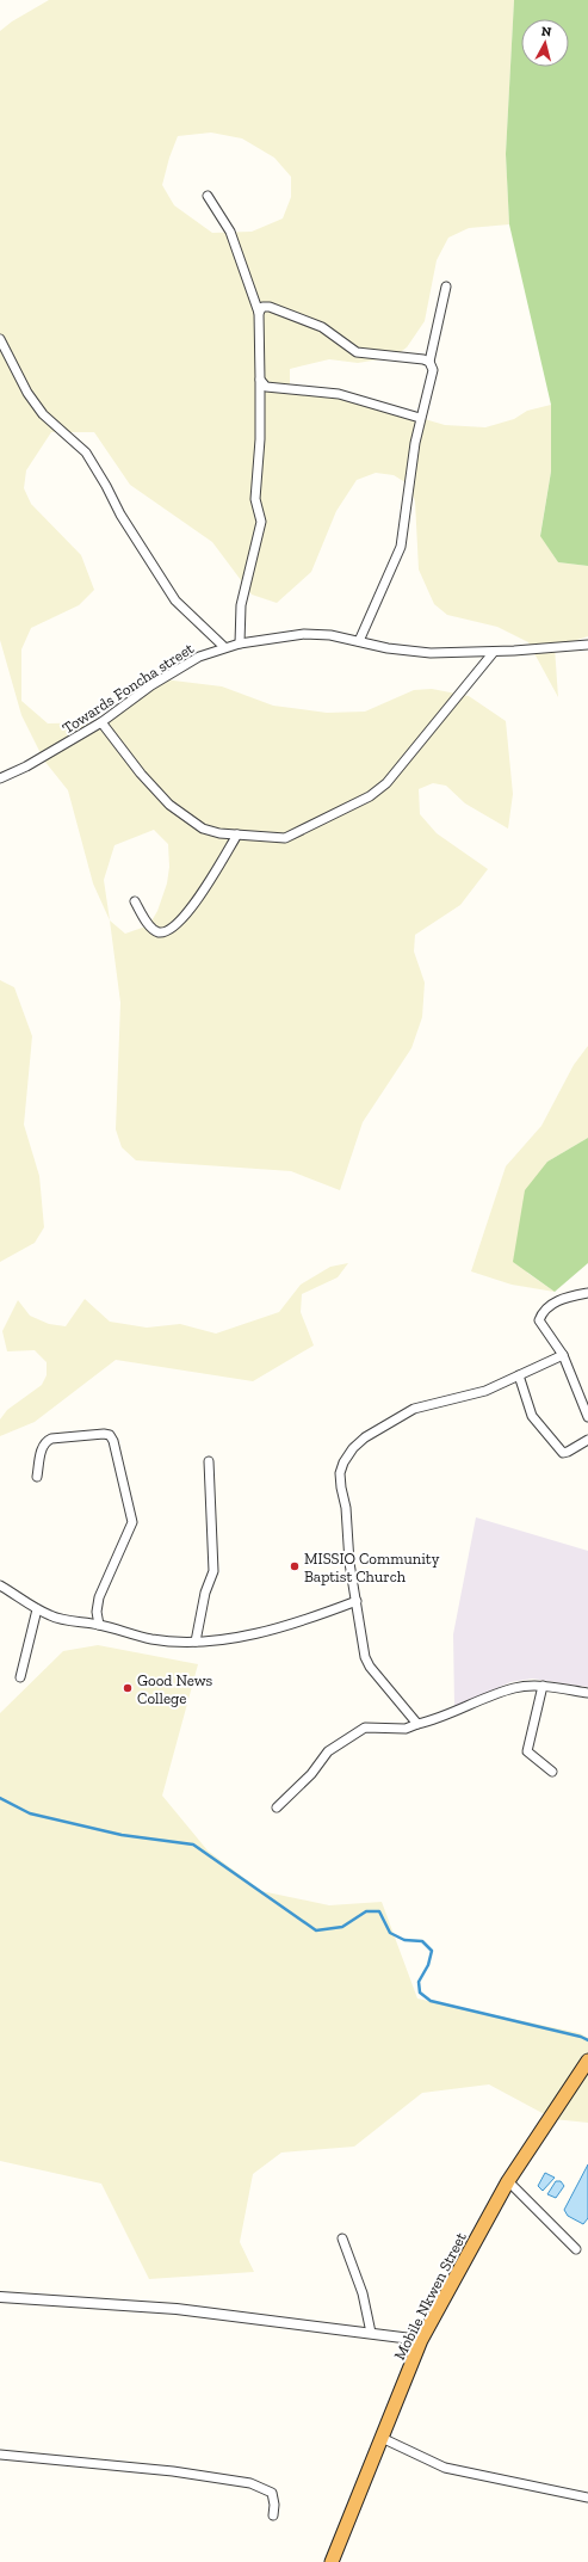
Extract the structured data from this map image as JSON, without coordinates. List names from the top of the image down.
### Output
{
  "streets": {
    "highway": ["Mobile Nkwen Street"],
    "street": ["Towards Foncha street"]
  },
  "places": ["MISSIO Community Baptist Church", "Good News College"],
  "north": "top"
}
